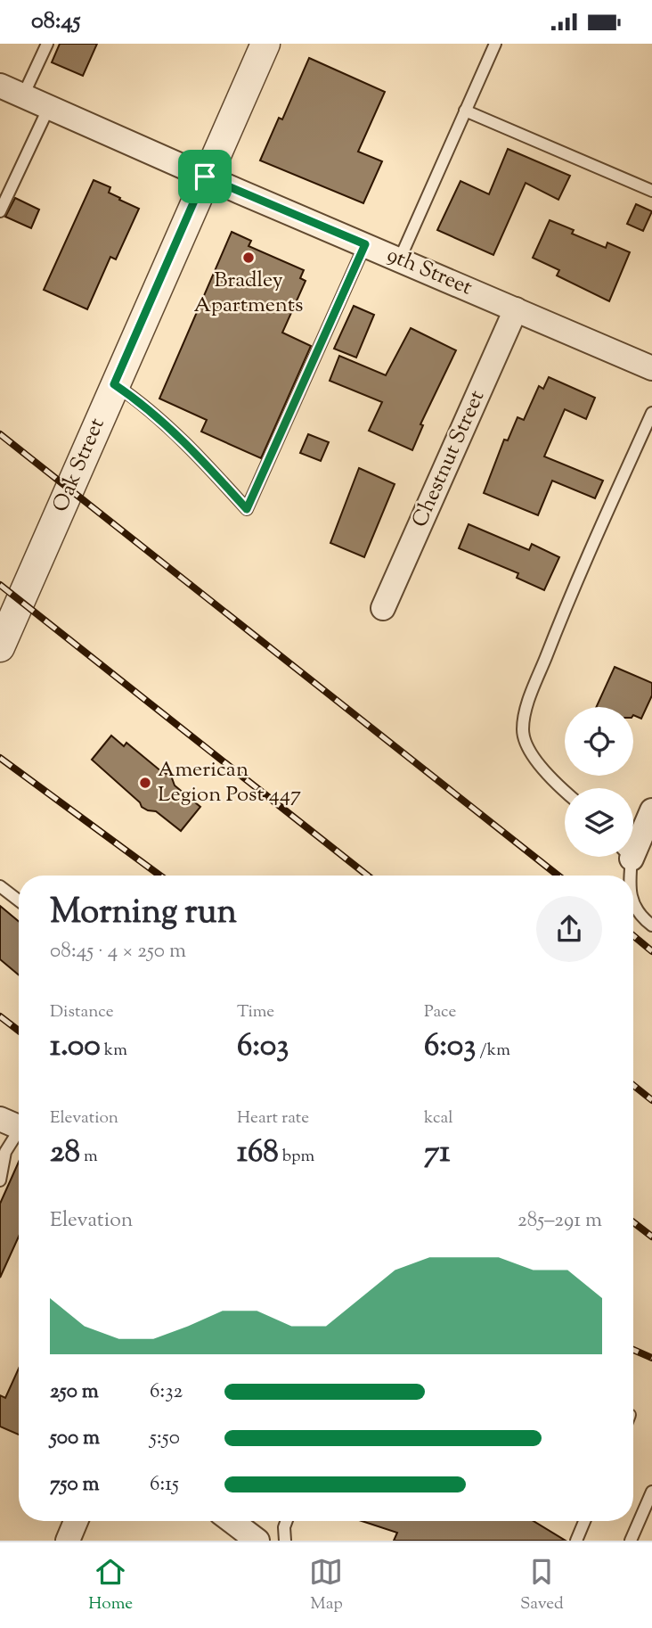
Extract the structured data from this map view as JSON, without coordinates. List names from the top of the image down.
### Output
{
  "streets": {
    "street": ["9th Street", "Chestnut Street", "Oak Street"]
  },
  "crossings": [
    ["9th Street", "Chestnut Street"],
    ["9th Street", "Oak Street"]
  ],
  "places": ["Bradley Apartments", "American Legion Post 447"],
  "page": {
    "status": "08:45",
    "heading": ["Morning run", "08:45 · 4 × 250 m"],
    "stats": [
      ["Distance", "1.00 km"],
      ["Time", "6:03"],
      ["Pace", "6:03 /km"],
      ["Elevation", "28 m"],
      ["Heart rate", "168 bpm"],
      ["kcal", "71"]
    ],
    "chart": ["Elevation", "285–291 m"],
    "list": [
      {
        "name": "250 m",
        "note": "6:32"
      },
      {
        "name": "500 m",
        "note": "5:50"
      },
      {
        "name": "750 m",
        "note": "6:15"
      }
    ],
    "tabs": ["Home", "Map", "Saved"]
  }
}
